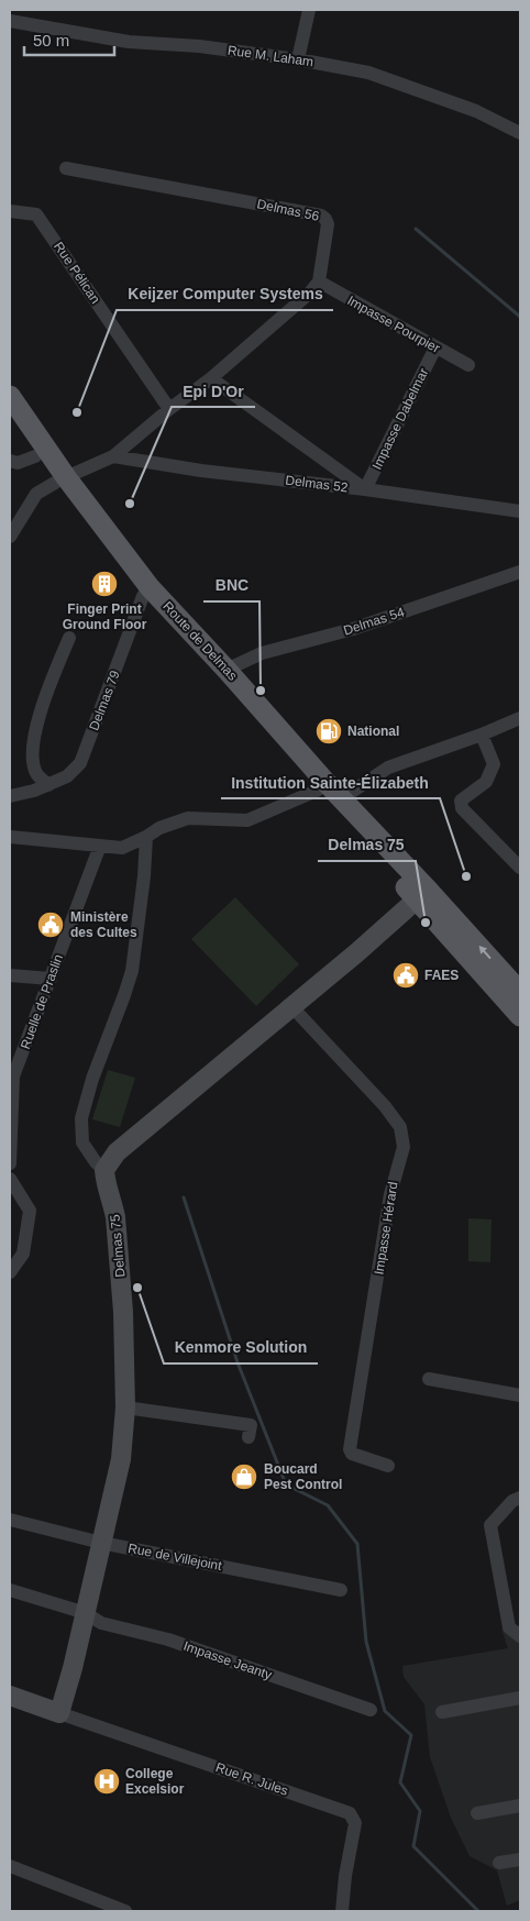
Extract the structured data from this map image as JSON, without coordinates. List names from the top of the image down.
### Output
{
  "streets": {
    "main road": ["Route de Delmas"],
    "street": [
      "Rue M. Laham",
      "Delmas 56",
      "Rue Pélican",
      "Impasse Pourpier",
      "Impasse Dabelmar",
      "Delmas 52",
      "Delmas 54",
      "Delmas 79",
      "Ruelle de Praslin",
      "Impasse Hérard",
      "Delmas 75",
      "Rue de Villejoint",
      "Impasse Jeanty",
      "Rue R. Jules"
    ]
  },
  "crossings": [
    ["Delmas 56", "Impasse Pourpier"],
    ["Impasse Pourpier", "Impasse Dabelmar"],
    ["Impasse Dabelmar", "Delmas 52"],
    ["Delmas 54", "Route de Delmas"],
    ["Route de Delmas", "Delmas 79"],
    ["Delmas 75", "Rue de Villejoint"],
    ["Delmas 75", "Impasse Jeanty"],
    ["Delmas 75", "Rue R. Jules"]
  ],
  "places": {
    "other": [
      "Keijzer Computer Systems",
      "Epi D'Or",
      "BNC",
      "Institution Sainte-Élizabeth",
      "Delmas 75",
      "Kenmore Solution"
    ],
    "building": ["Finger Print Ground Floor"],
    "fuel station": ["National"],
    "public building": ["Ministère des Cultes", "FAES"],
    "shop": ["Boucard Pest Control"],
    "hospital": ["College Excelsior"]
  },
  "scale_bar": "50 m"
}
